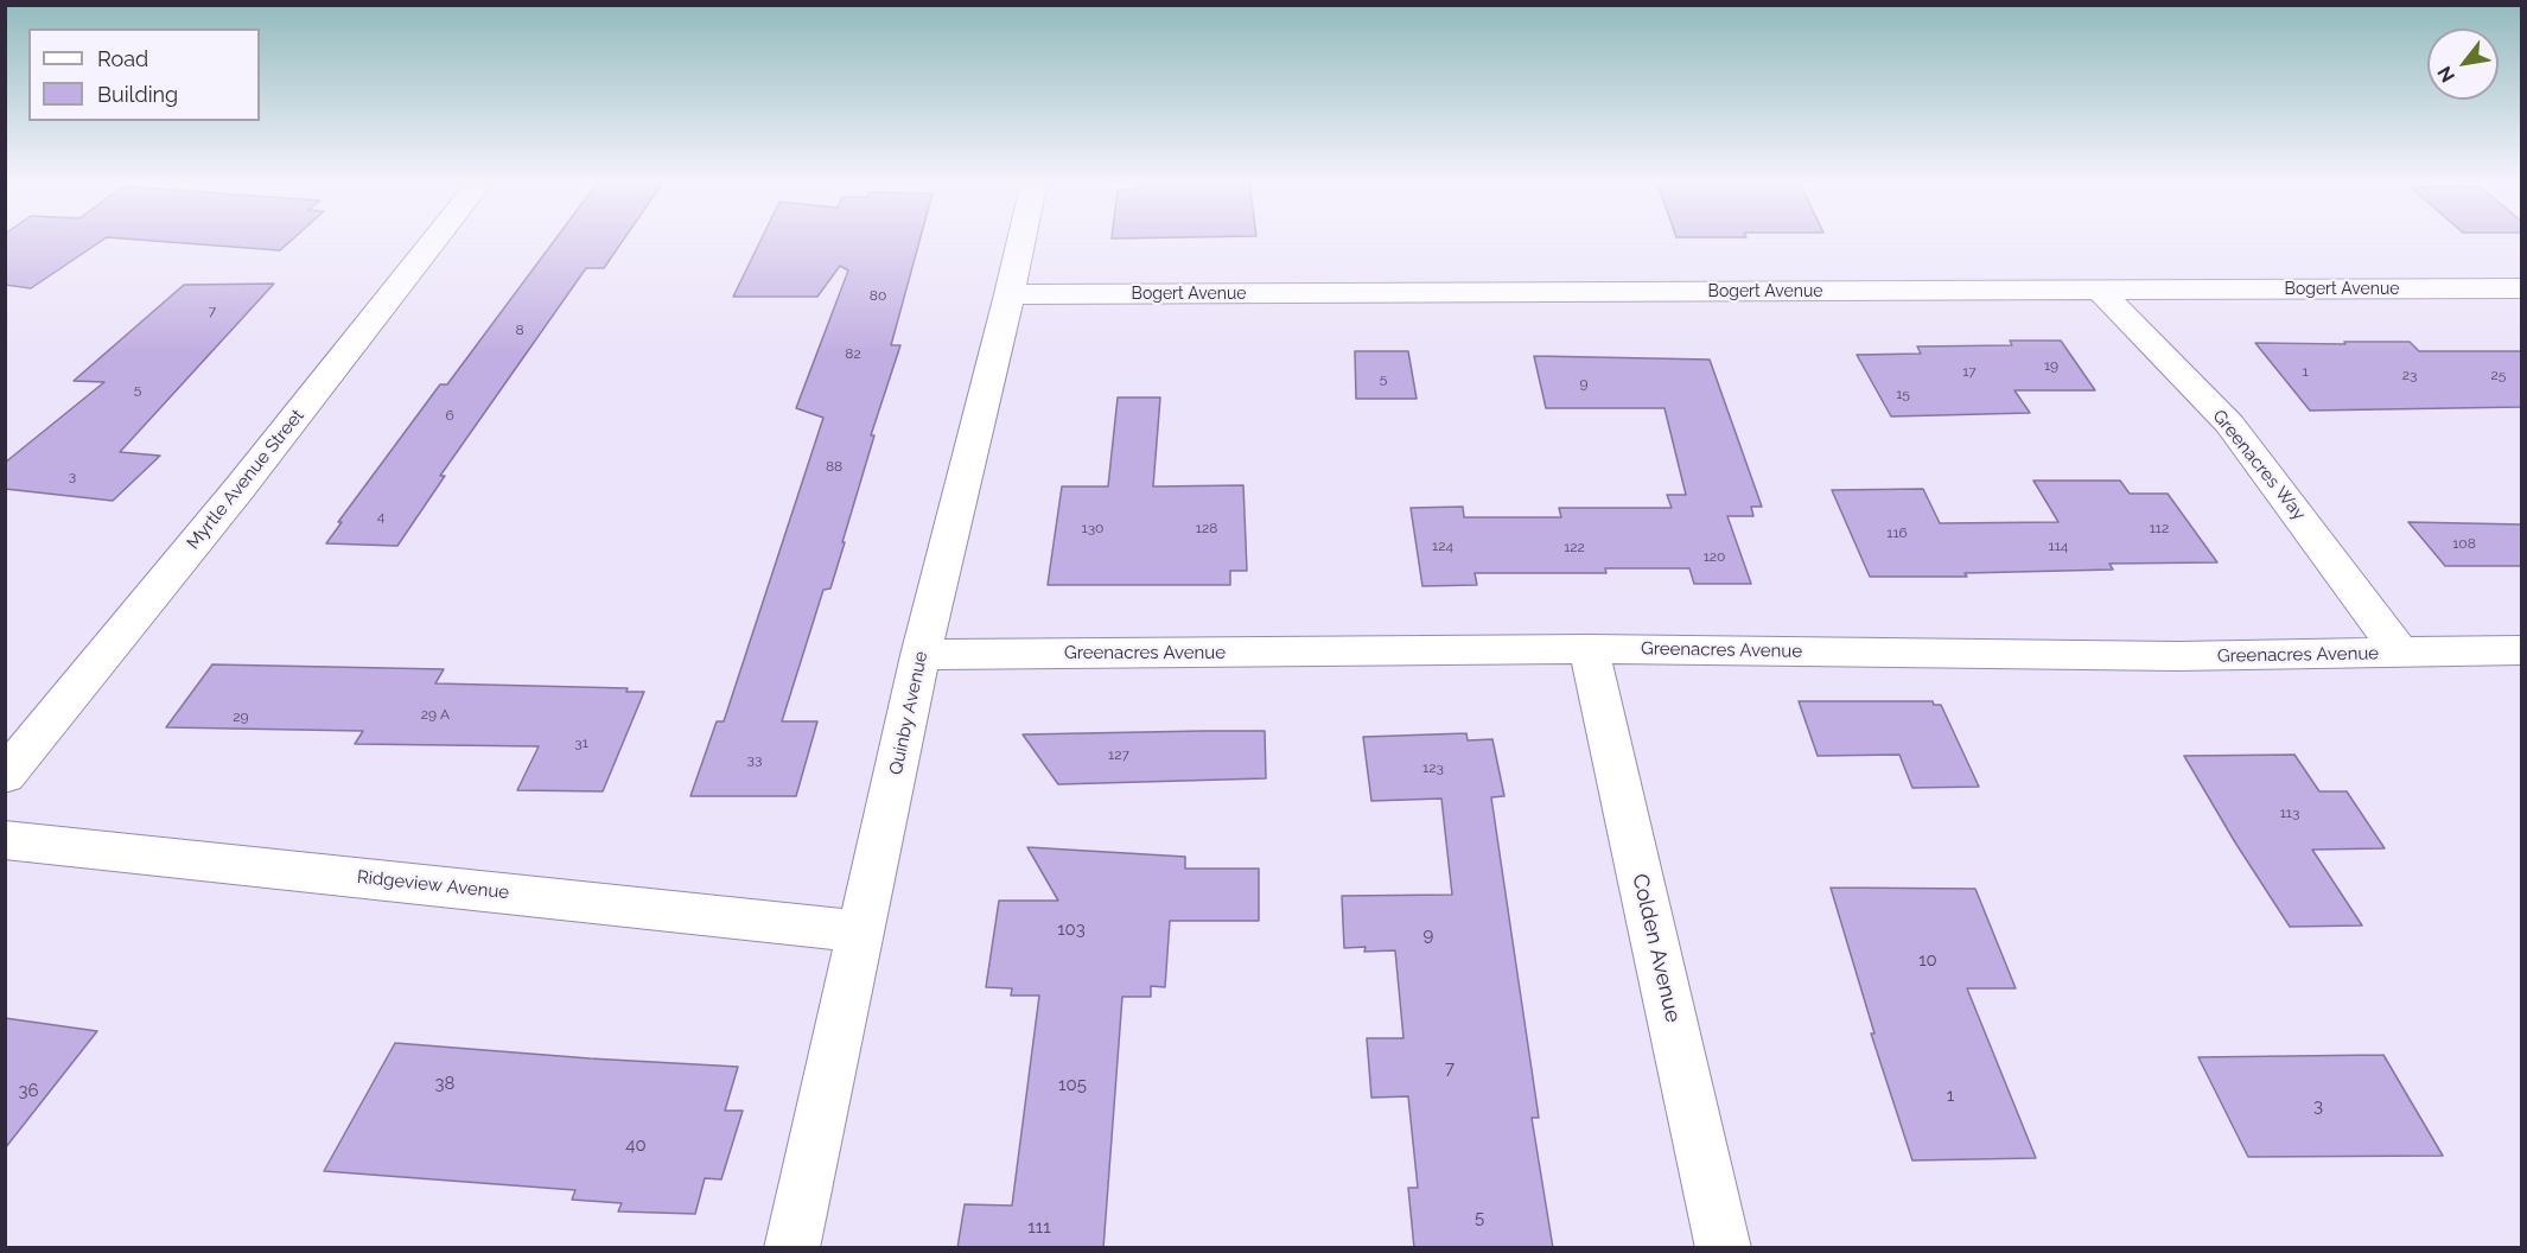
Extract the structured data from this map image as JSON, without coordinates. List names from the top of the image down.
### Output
{
  "streets": {
    "street": [
      "Bogert Avenue",
      "Greenacres Way",
      "Myrtle Avenue Street",
      "Greenacres Avenue",
      "Quinby Avenue",
      "Ridgeview Avenue",
      "Colden Avenue"
    ]
  },
  "crossings": [
    ["Bogert Avenue", "Greenacres Way"],
    ["Bogert Avenue", "Quinby Avenue"],
    ["Greenacres Way", "Greenacres Avenue"],
    ["Greenacres Avenue", "Quinby Avenue"],
    ["Greenacres Avenue", "Colden Avenue"],
    ["Quinby Avenue", "Ridgeview Avenue"]
  ],
  "house_numbers": [
    "80",
    "7",
    "8",
    "82",
    "19",
    "17",
    "1",
    "23",
    "25",
    "5",
    "9",
    "5",
    "15",
    "6",
    "88",
    "3",
    "4",
    "130",
    "128",
    "112",
    "116",
    "108",
    "124",
    "114",
    "122",
    "120",
    "29 A",
    "29",
    "31",
    "127",
    "33",
    "123",
    "113",
    "103",
    "9",
    "10",
    "7",
    "38",
    "105",
    "36",
    "1",
    "3",
    "40",
    "5",
    "111"
  ],
  "legend": ["Road", "Building"],
  "north": "bottom left"
}
